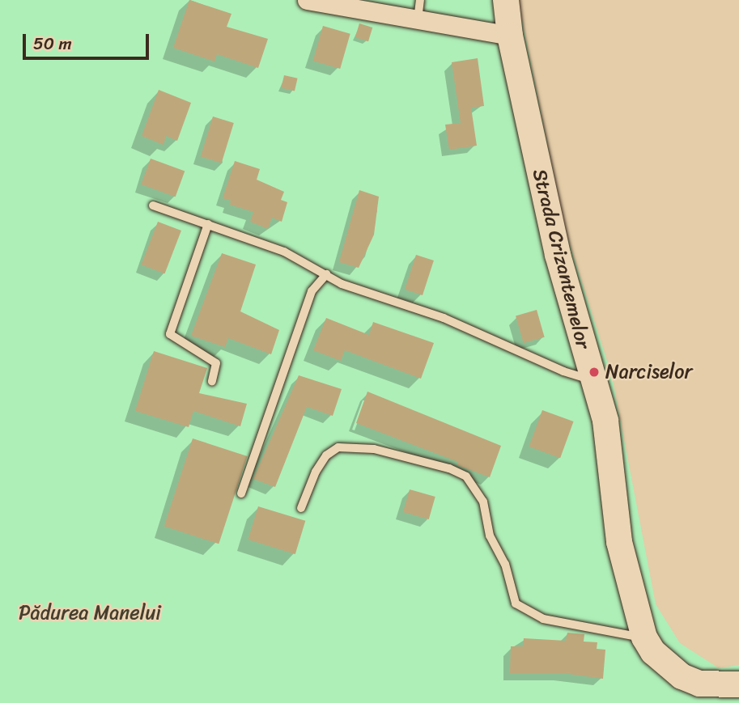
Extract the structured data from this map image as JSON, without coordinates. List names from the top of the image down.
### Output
{
  "streets": {
    "street": ["Strada Crizantemelor"]
  },
  "parks": ["Pădurea Manelui"],
  "places": ["Narciselor"],
  "scale_bar": "50 m"
}
